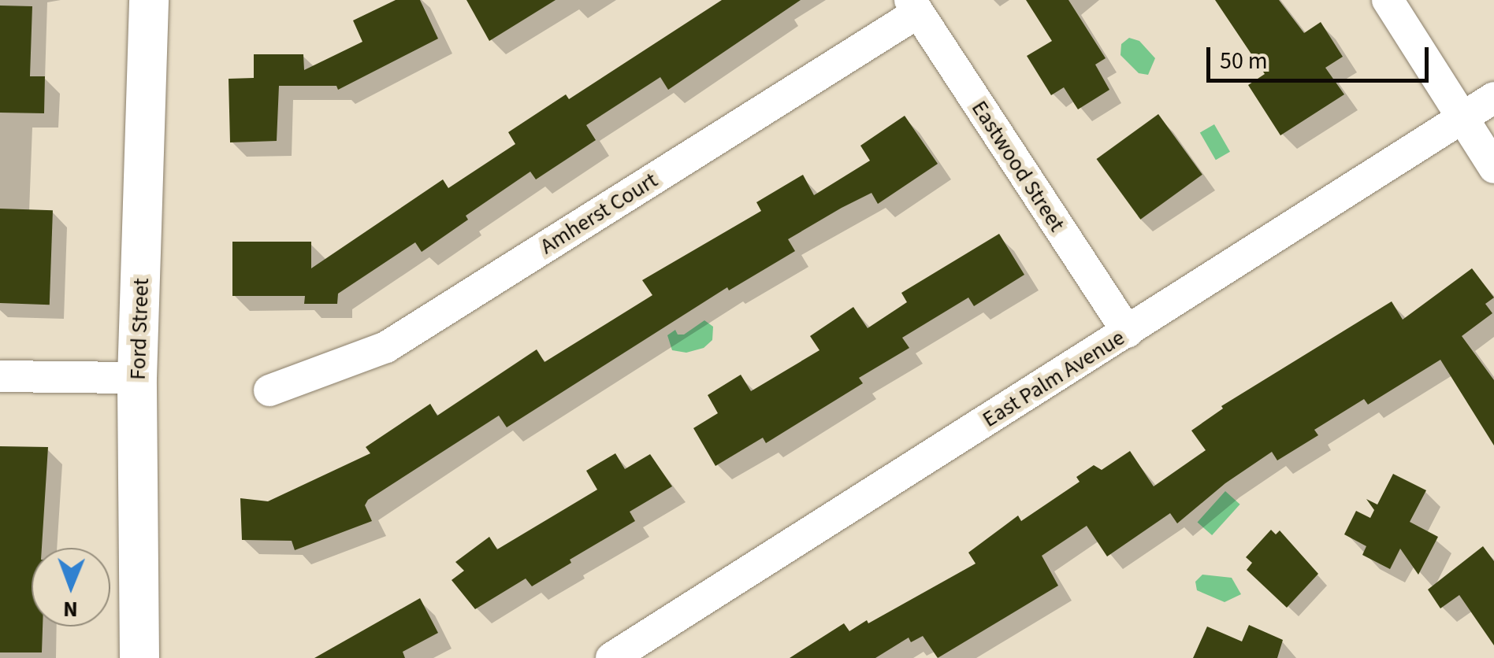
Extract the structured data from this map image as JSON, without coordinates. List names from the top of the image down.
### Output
{
  "streets": {
    "main road": ["Ford Street"],
    "street": ["Eastwood Street", "Amherst Court", "East Palm Avenue"]
  },
  "crossings": [
    ["Eastwood Street", "Amherst Court"],
    ["Eastwood Street", "East Palm Avenue"]
  ],
  "scale_bar": "50 m",
  "north": "bottom"
}
